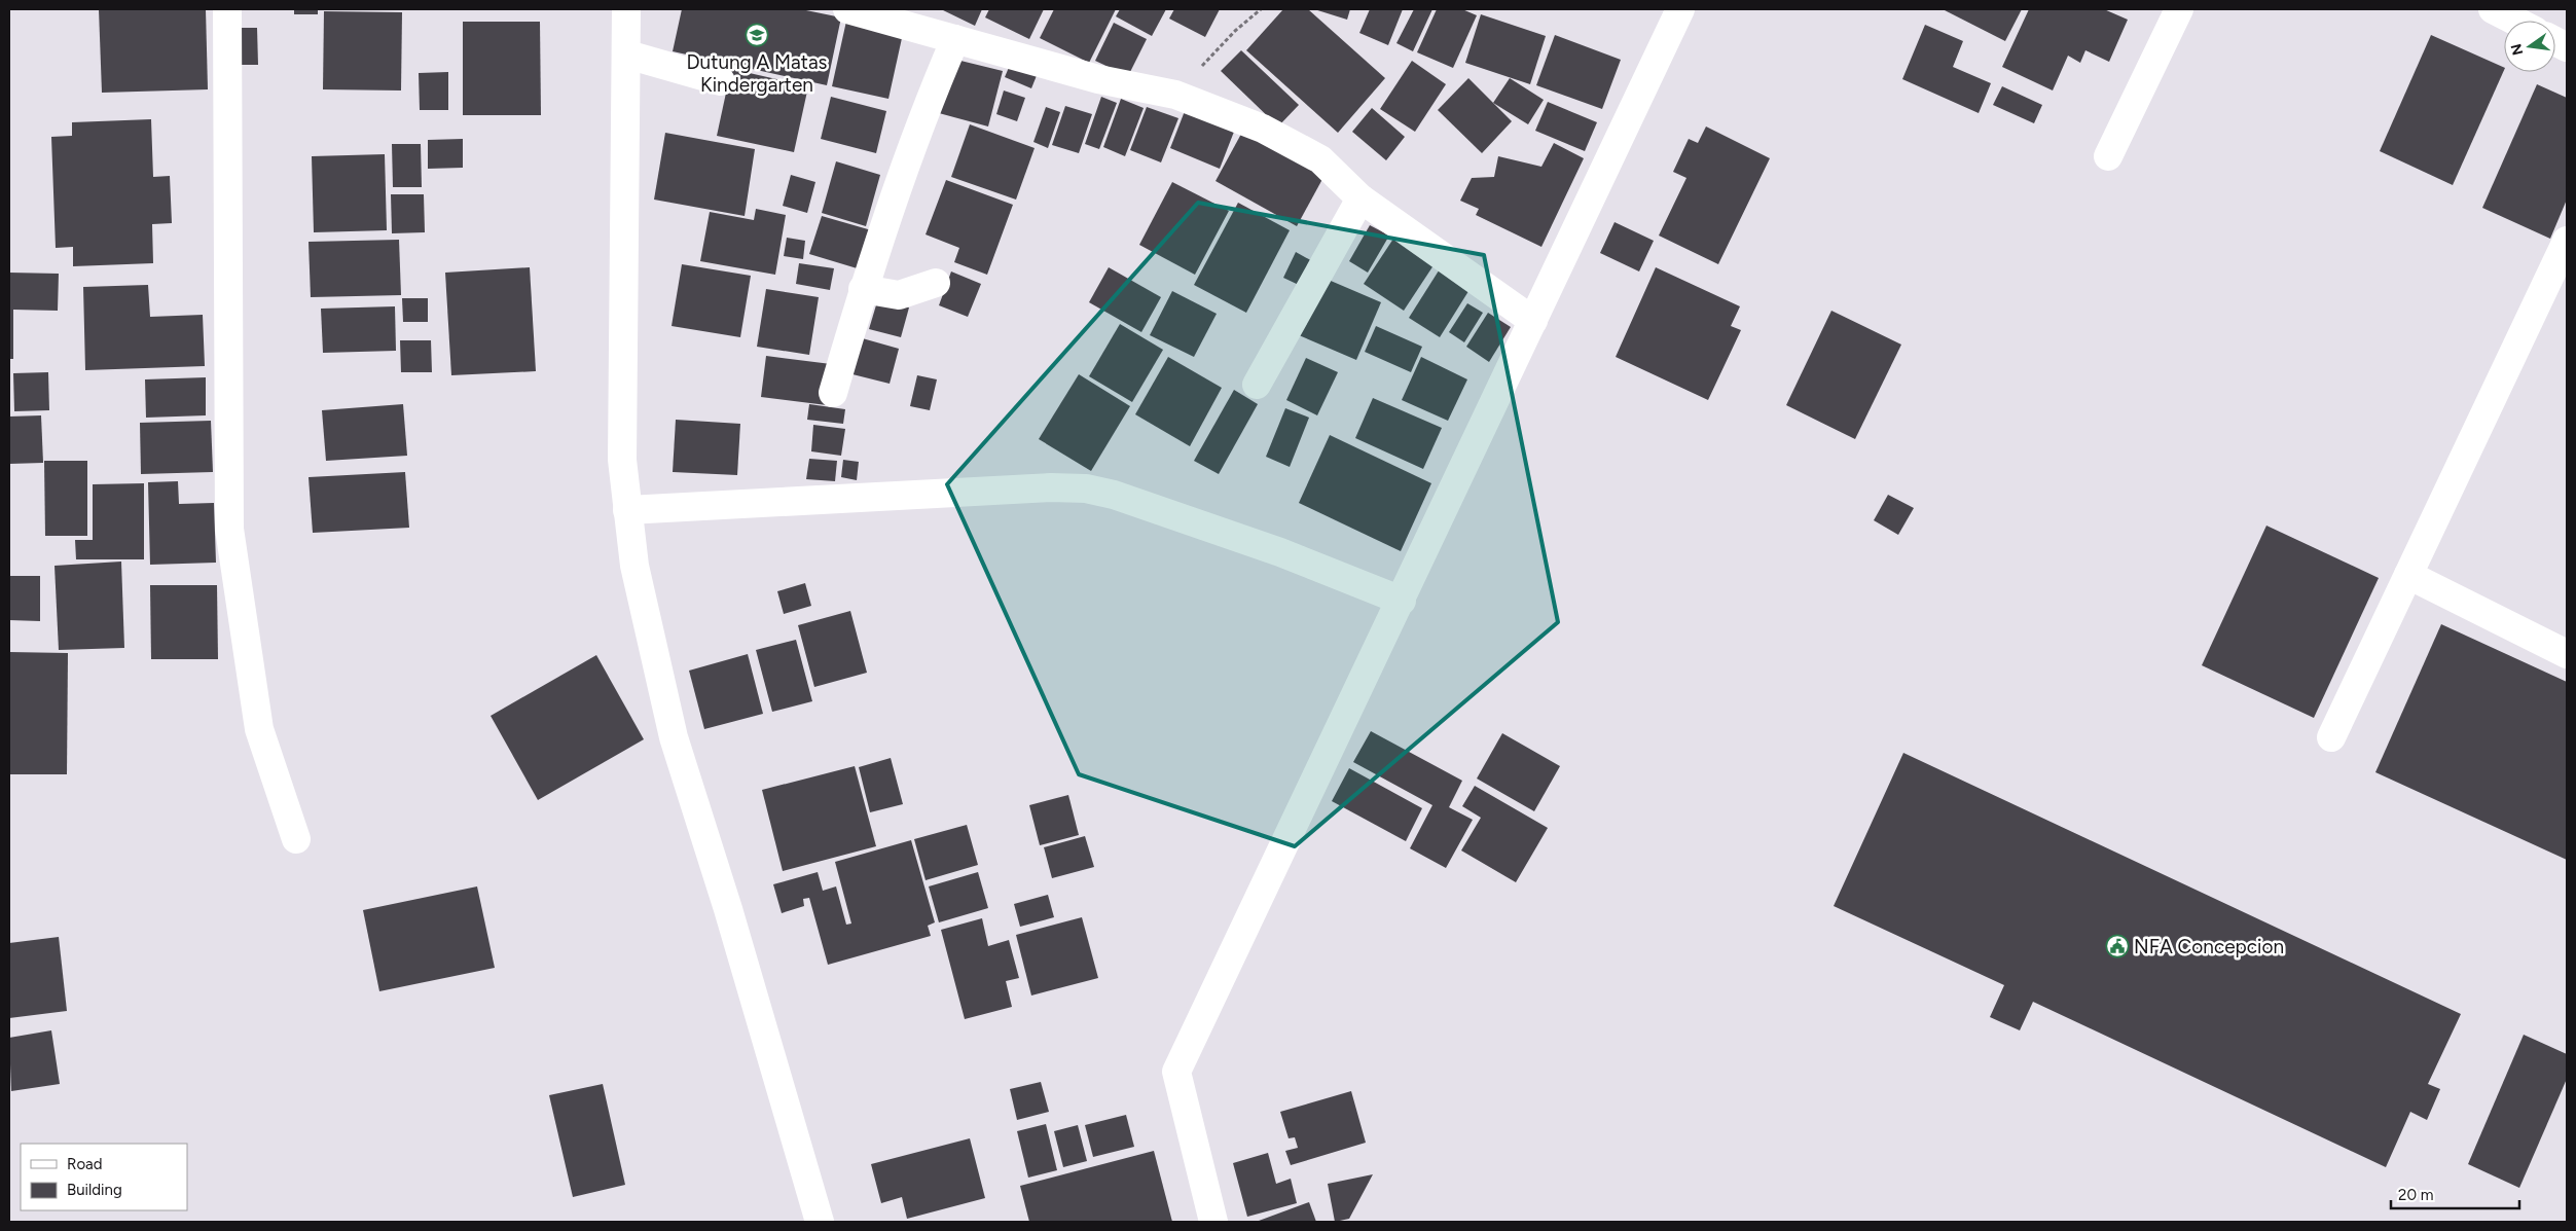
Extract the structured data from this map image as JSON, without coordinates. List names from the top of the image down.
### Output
{
  "places": {
    "school or university": ["Dutung A Matas Kindergarten"],
    "public building": ["NFA Concepcion"]
  },
  "legend": ["Road", "Building"],
  "scale_bar": "20 m",
  "north": "left"
}
